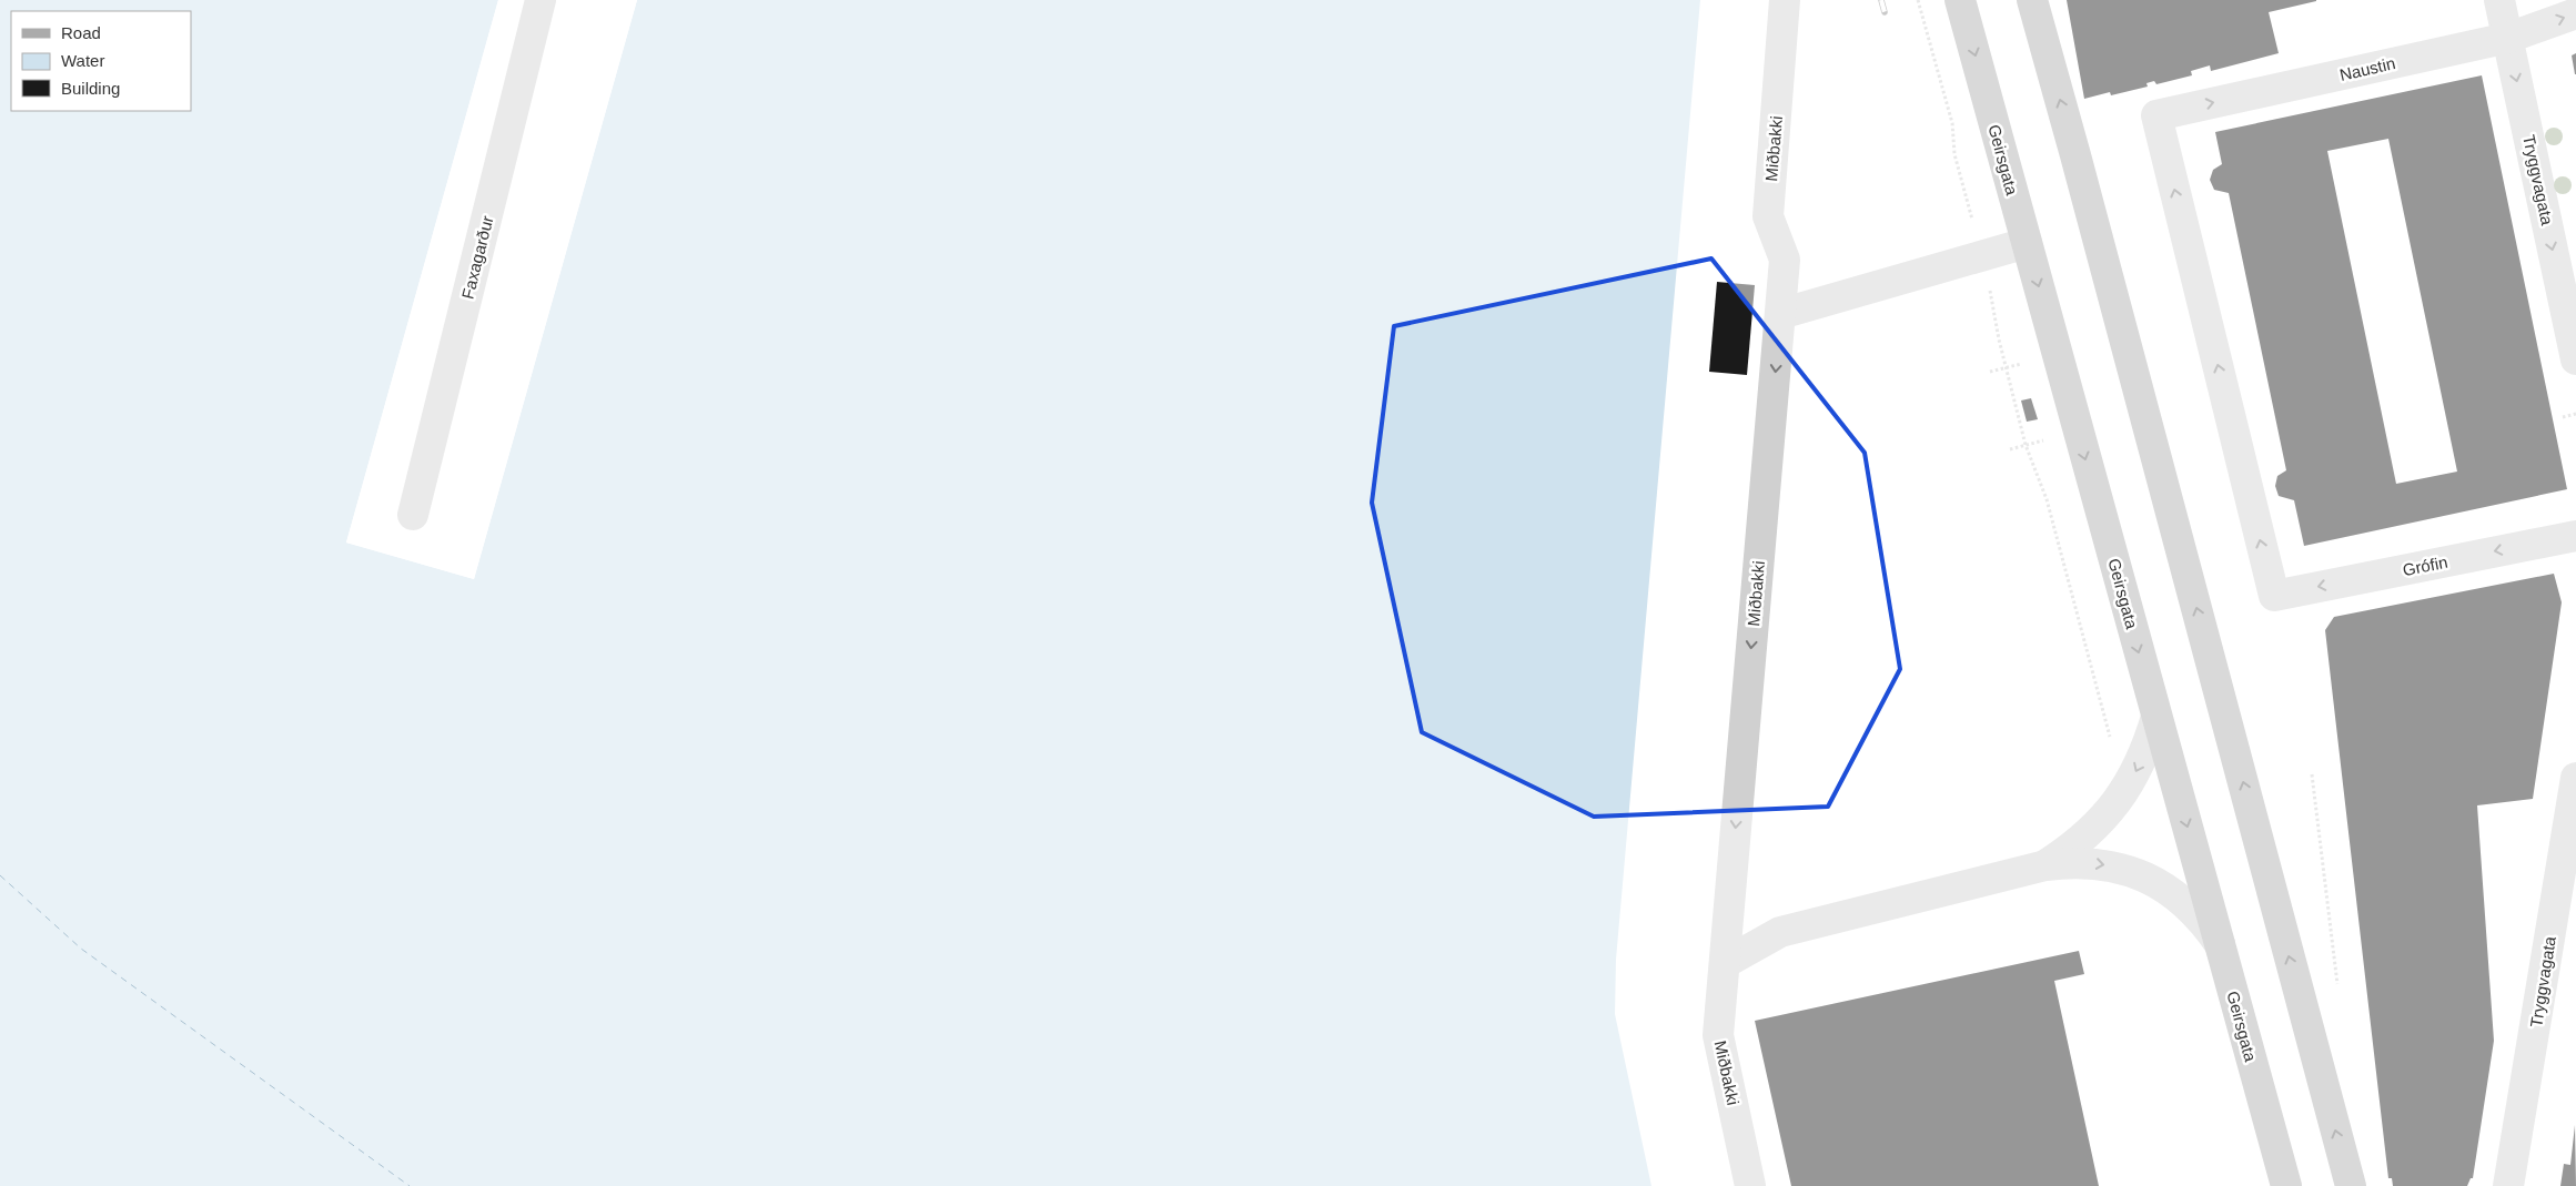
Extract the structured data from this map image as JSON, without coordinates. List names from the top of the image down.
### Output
{
  "streets": {
    "main road": ["Geirsgata"],
    "street": [
      "Naustin",
      "Miðbakki",
      "Tryggvagata",
      "Faxagarður",
      "Grófin"
    ]
  },
  "crossings": [
    ["Naustin", "Tryggvagata"],
    ["Naustin", "Grófin"]
  ],
  "one_way": ["Miðbakki", "Tryggvagata", "Grófin"],
  "legend": ["Road", "Water", "Building"]
}
